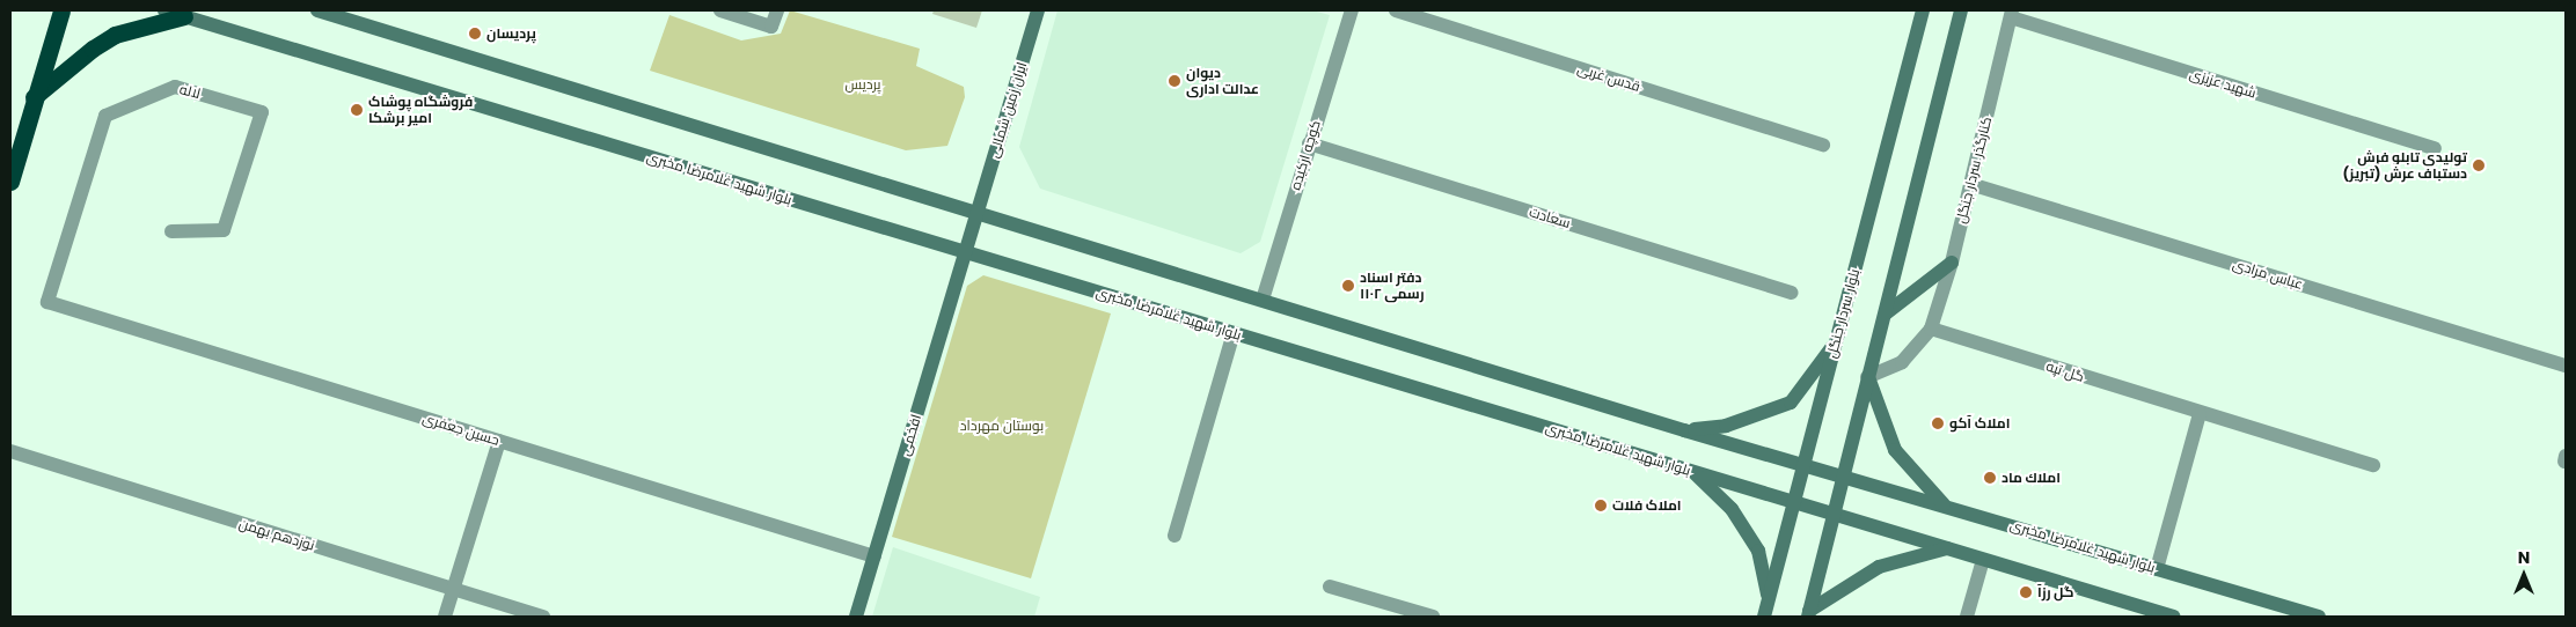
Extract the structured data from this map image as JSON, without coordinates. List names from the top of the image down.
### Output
{
  "streets": {
    "main road": [
      "ایران زمین شمالی",
      "بلوار شهید غلامرضا مخبری",
      "بلوار سردار جنگل",
      "افخمی"
    ],
    "street": [
      "قدس غربی",
      "شهید عزیزی",
      "لاله",
      "کوچه ارکیده",
      "کنارگذر سردار جنگل",
      "سعادت",
      "عباس مرادی",
      "گل تپه",
      "حسین جعفری",
      "نوزدهم بهمن"
    ]
  },
  "crossings": [
    ["شهید عزیزی", "کنارگذر سردار جنگل"],
    ["لاله", "حسین جعفری"],
    ["ایران زمین شمالی", "بلوار شهید غلامرضا مخبری"],
    ["ایران زمین شمالی", "افخمی"],
    ["کوچه ارکیده", "بلوار شهید غلامرضا مخبری"],
    ["کوچه ارکیده", "سعادت"],
    ["کنارگذر سردار جنگل", "عباس مرادی"],
    ["کنارگذر سردار جنگل", "گل تپه"],
    ["بلوار شهید غلامرضا مخبری", "بلوار سردار جنگل"],
    ["بلوار شهید غلامرضا مخبری", "افخمی"],
    ["حسین جعفری", "افخمی"]
  ],
  "parks": ["پردیس", "بوستان مهرداد"],
  "places": [
    "پردیسان",
    "دیوان عدالت اداری",
    "فروشگاه پوشاک امیر برشکا",
    "تولیدی تابلو فرش دستباف عرش (تبریز)",
    "دفتر اسناد رسمی ۱۱۰۲",
    "املاک آکو",
    "املاك ماد",
    "املاک فلات",
    "گل رزآ"
  ],
  "north": "top"
}
